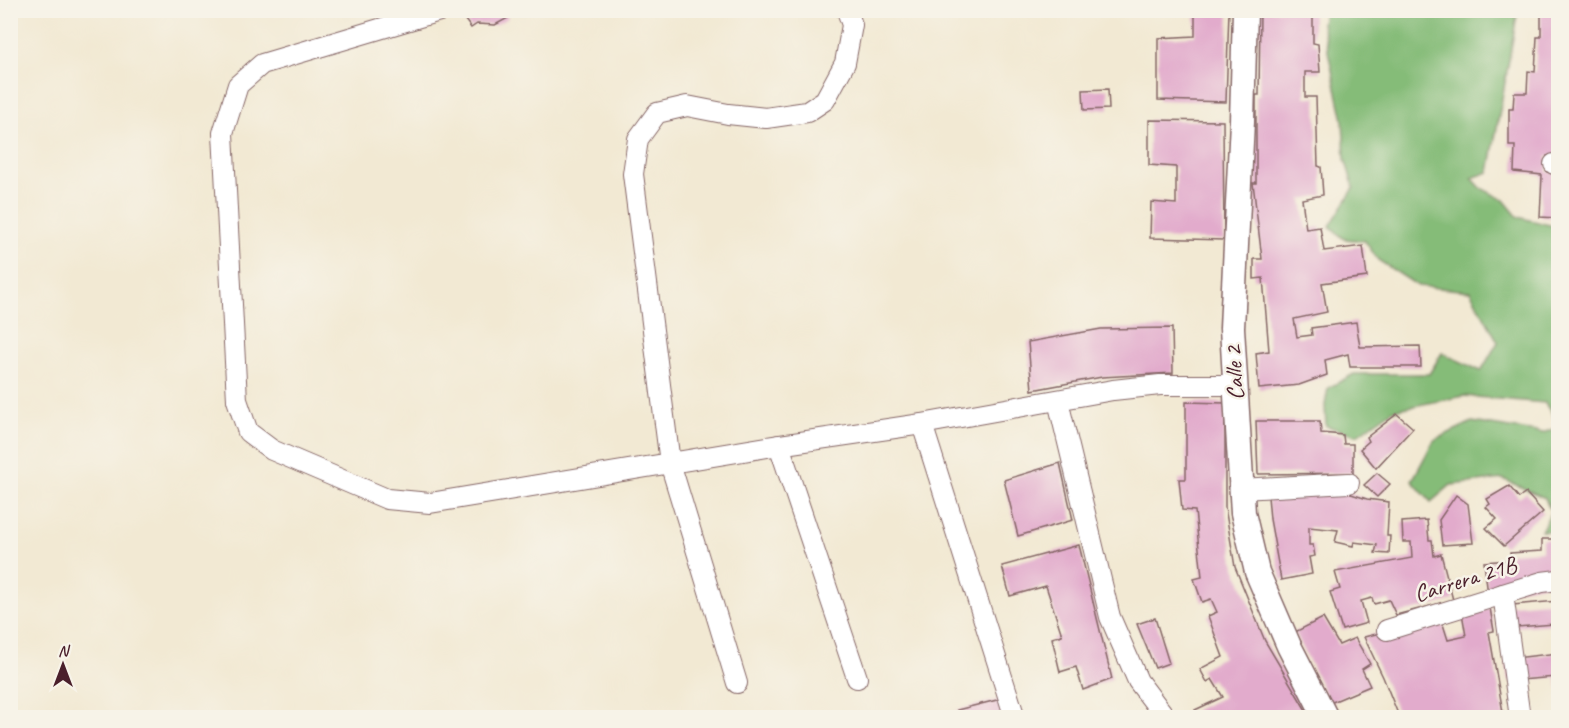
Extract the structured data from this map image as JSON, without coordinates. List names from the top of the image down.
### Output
{
  "streets": {
    "street": ["Calle 2", "Carrera 21B"]
  },
  "north": "top"
}
